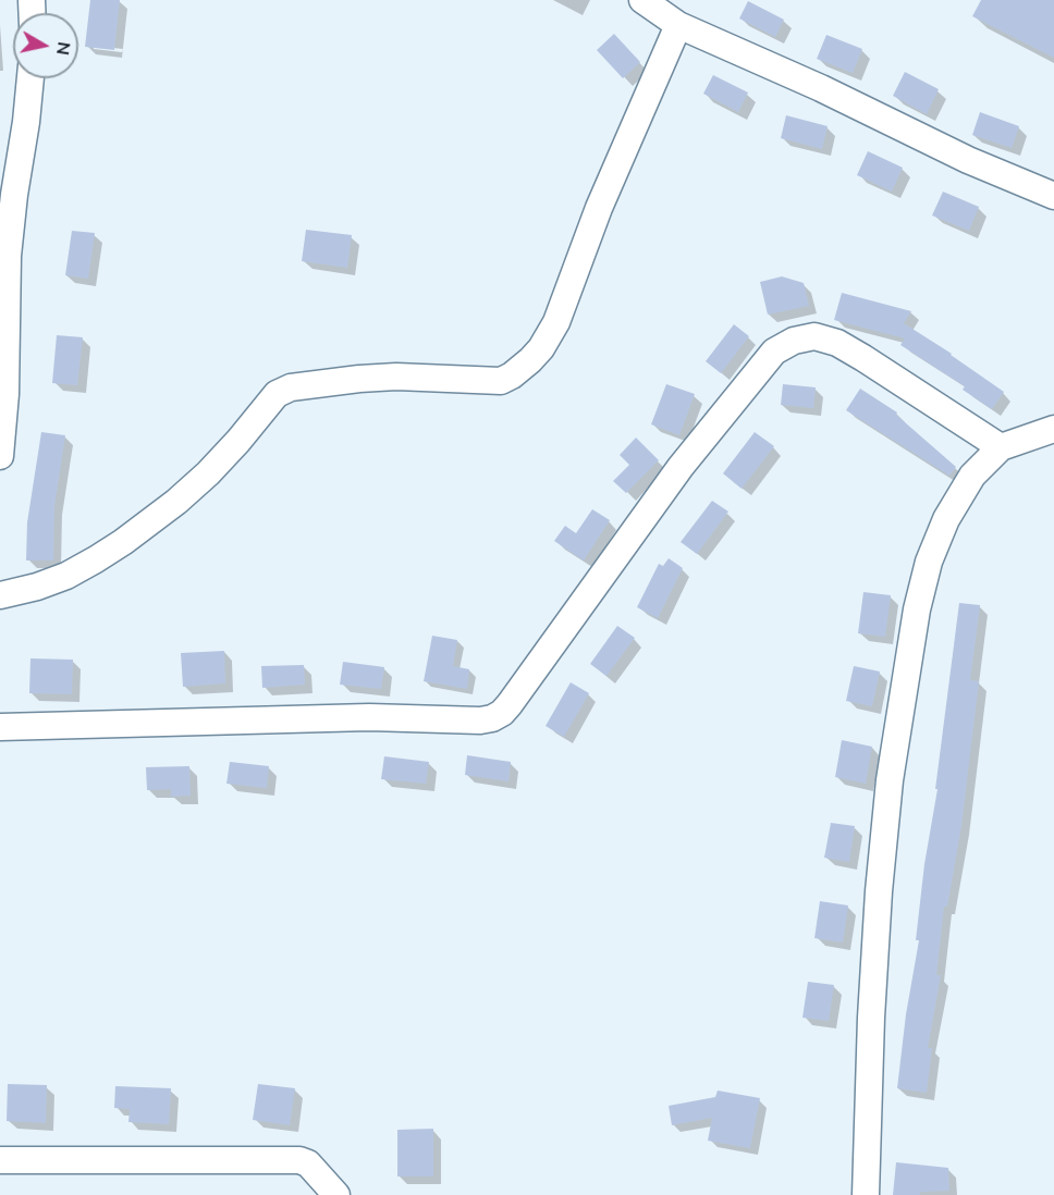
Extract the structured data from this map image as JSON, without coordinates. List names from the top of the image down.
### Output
{
  "north": "right"
}
